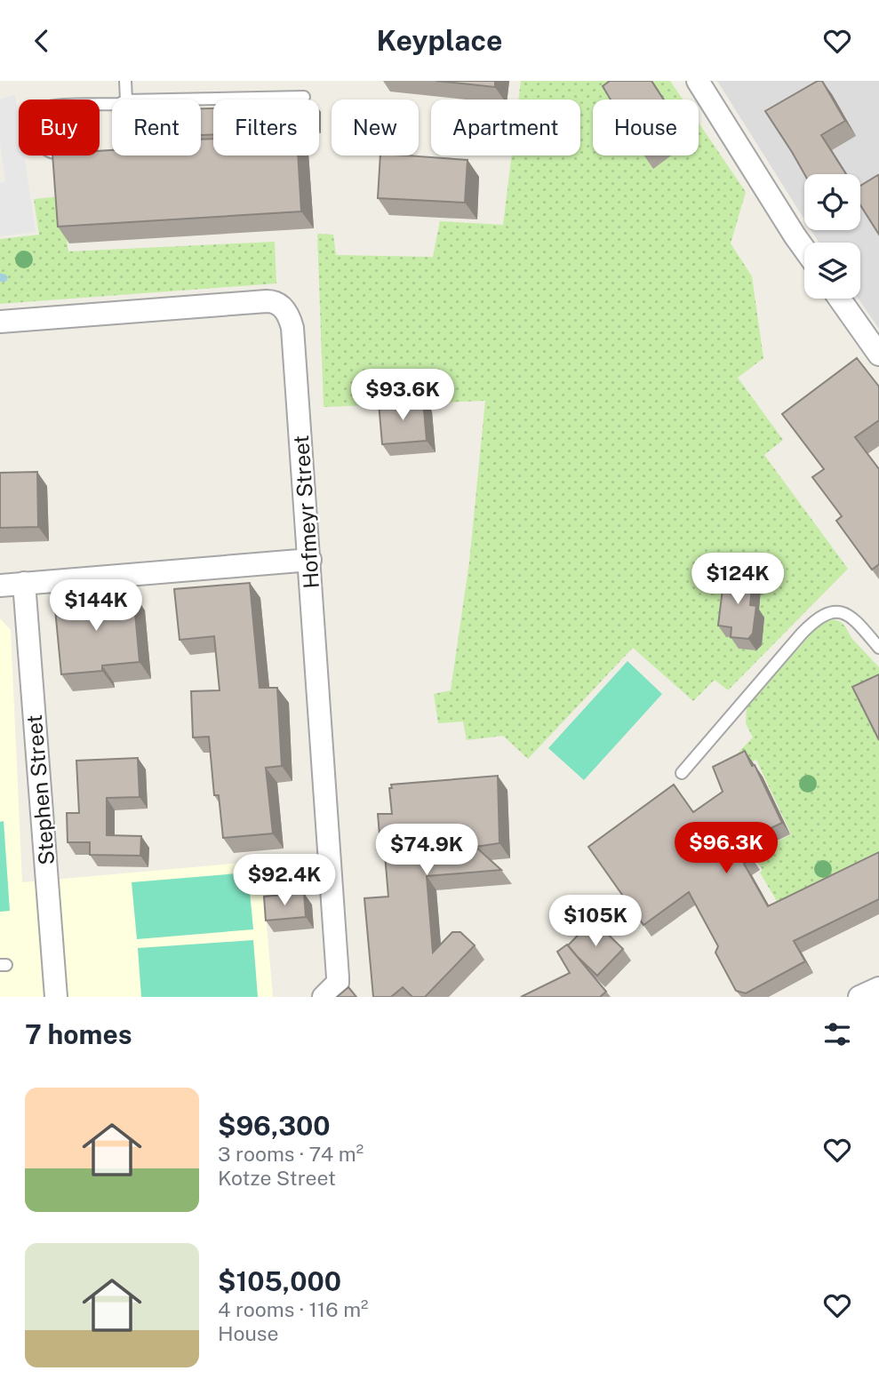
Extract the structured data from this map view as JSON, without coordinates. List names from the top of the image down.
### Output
{
  "streets": {
    "street": ["Hofmeyr Street", "Stephen Street"]
  },
  "page": {
    "header": "Keyplace",
    "chip": [
      "Buy",
      "Rent",
      "Filters",
      "New",
      "Apartment",
      "House"
    ],
    "price": [
      "$93.6K",
      "$124K",
      "$144K",
      "$96.3K",
      "$74.9K",
      "$92.4K",
      "$105K"
    ],
    "heading": "7 homes",
    "list": [
      {
        "name": "$96,300",
        "note": "3 rooms · 74 m² · Kotze Street"
      },
      {
        "name": "$105,000",
        "note": "4 rooms · 116 m² · House"
      }
    ]
  }
}
